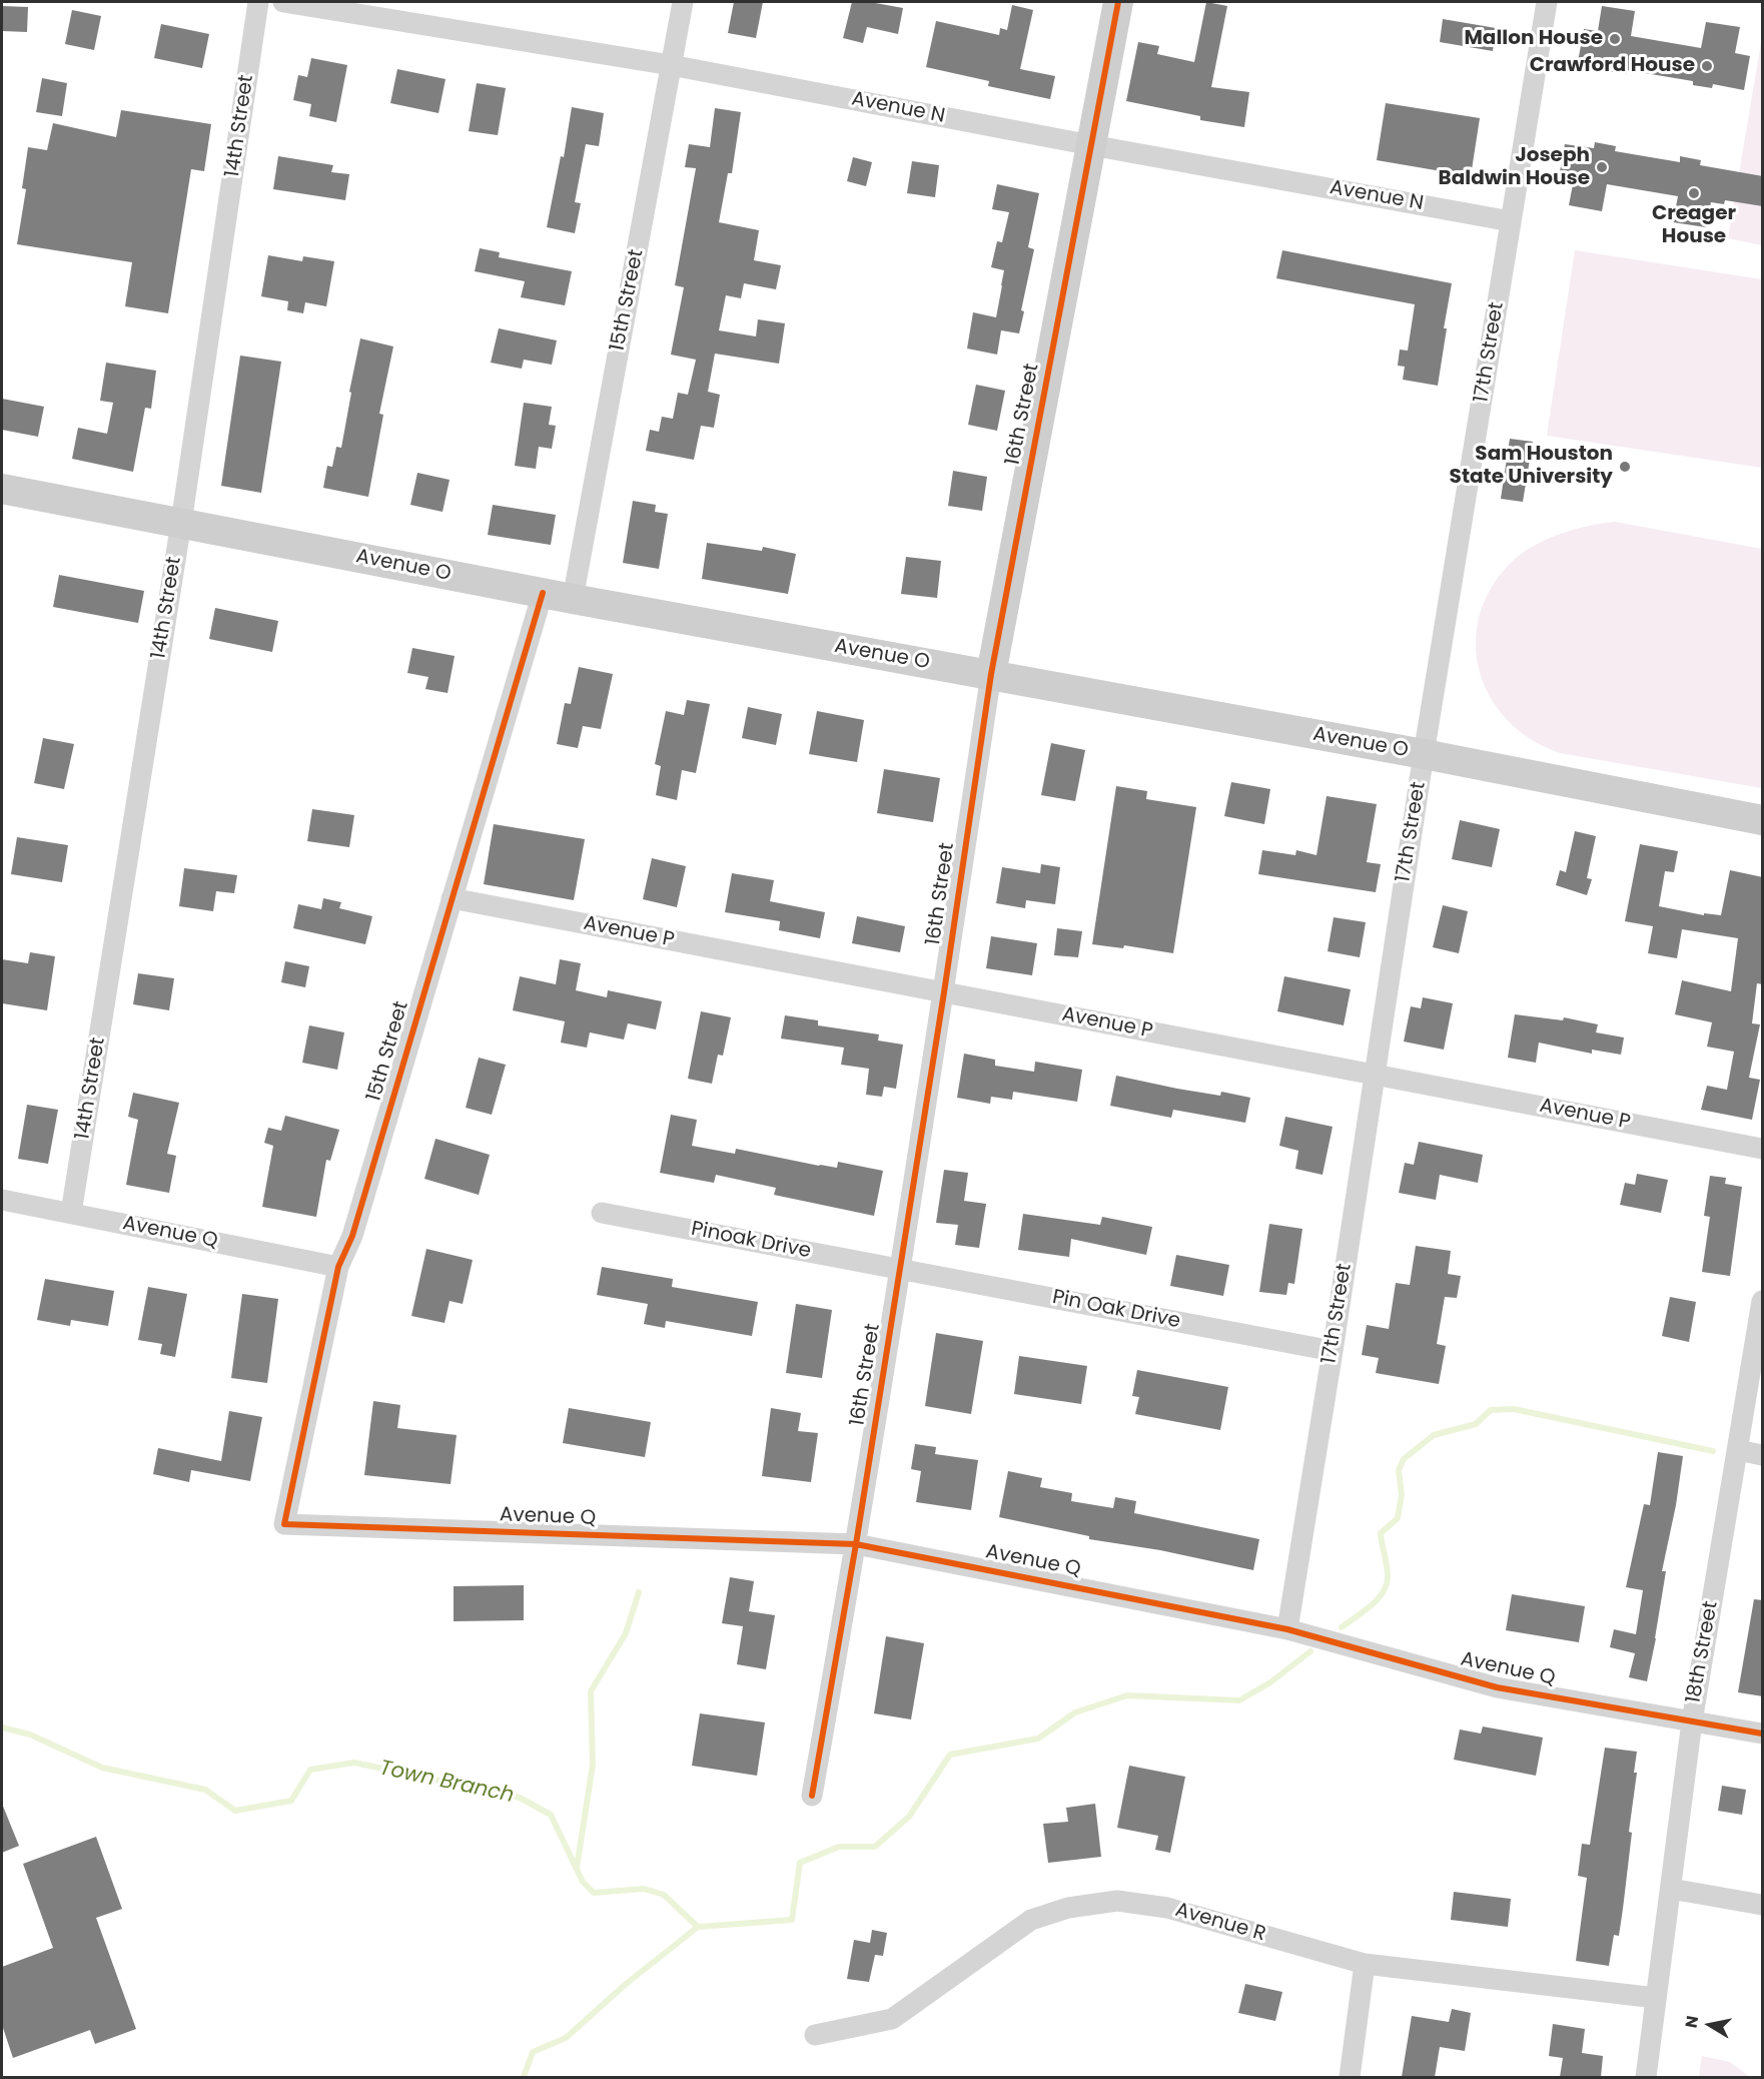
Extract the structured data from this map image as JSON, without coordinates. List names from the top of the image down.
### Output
{
  "streets": {
    "street": [
      "Avenue N",
      "14th Street",
      "15th Street",
      "17th Street",
      "16th Street",
      "Avenue O",
      "Avenue P",
      "Avenue Q",
      "Pinoak Drive",
      "Pin Oak Drive",
      "18th Street",
      "Avenue R"
    ]
  },
  "crossings": [
    ["Avenue N", "15th Street"],
    ["Avenue N", "17th Street"],
    ["Avenue N", "16th Street"],
    ["14th Street", "Avenue O"],
    ["14th Street", "Avenue Q"],
    ["15th Street", "Avenue O"],
    ["15th Street", "Avenue P"],
    ["15th Street", "Avenue Q"],
    ["17th Street", "Avenue O"],
    ["17th Street", "Avenue P"],
    ["17th Street", "Avenue Q"],
    ["17th Street", "Pin Oak Drive"],
    ["16th Street", "Avenue O"],
    ["16th Street", "Avenue P"],
    ["16th Street", "Avenue Q"],
    ["16th Street", "Pinoak Drive"],
    ["16th Street", "Pin Oak Drive"],
    ["Avenue Q", "18th Street"],
    ["Pinoak Drive", "Pin Oak Drive"],
    ["18th Street", "Avenue R"]
  ],
  "water": ["Town Branch"],
  "places": [
    "Mallon House",
    "Crawford House",
    "Joseph Baldwin House",
    "Creager House",
    "Sam Houston State University"
  ],
  "north": "left"
}
